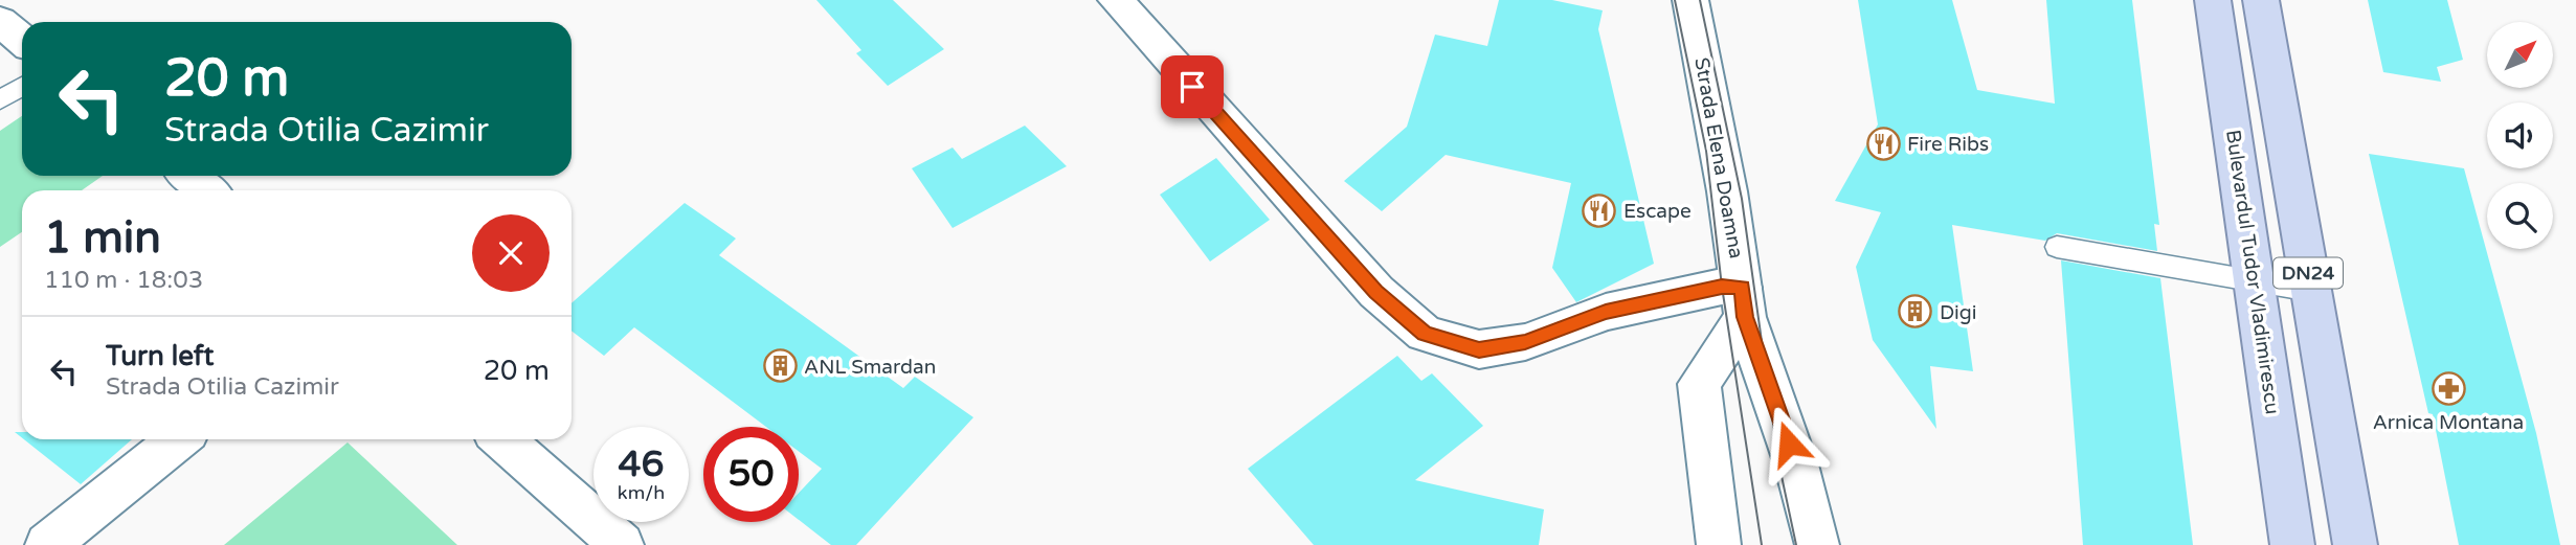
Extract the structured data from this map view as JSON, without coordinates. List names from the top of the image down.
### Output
{
  "streets": {
    "main road": ["Bulevardul Tudor Vladimirescu", "DN24"],
    "street": ["Strada Elena Doamna"]
  },
  "places": {
    "restaurant": ["Fire Ribs", "Escape"],
    "building": ["Digi", "ANL Smardan"],
    "pharmacy": ["Arnica Montana"]
  },
  "north": "top right",
  "page": {
    "turn": ["20 m", "Strada Otilia Cazimir"],
    "heading": ["1 min", "110 m · 18:03"],
    "list": [
      {
        "name": "Turn left",
        "note": "Strada Otilia Cazimir",
        "value": "20 m"
      }
    ],
    "speed": "46 km/h",
    "limit": "50"
  }
}
